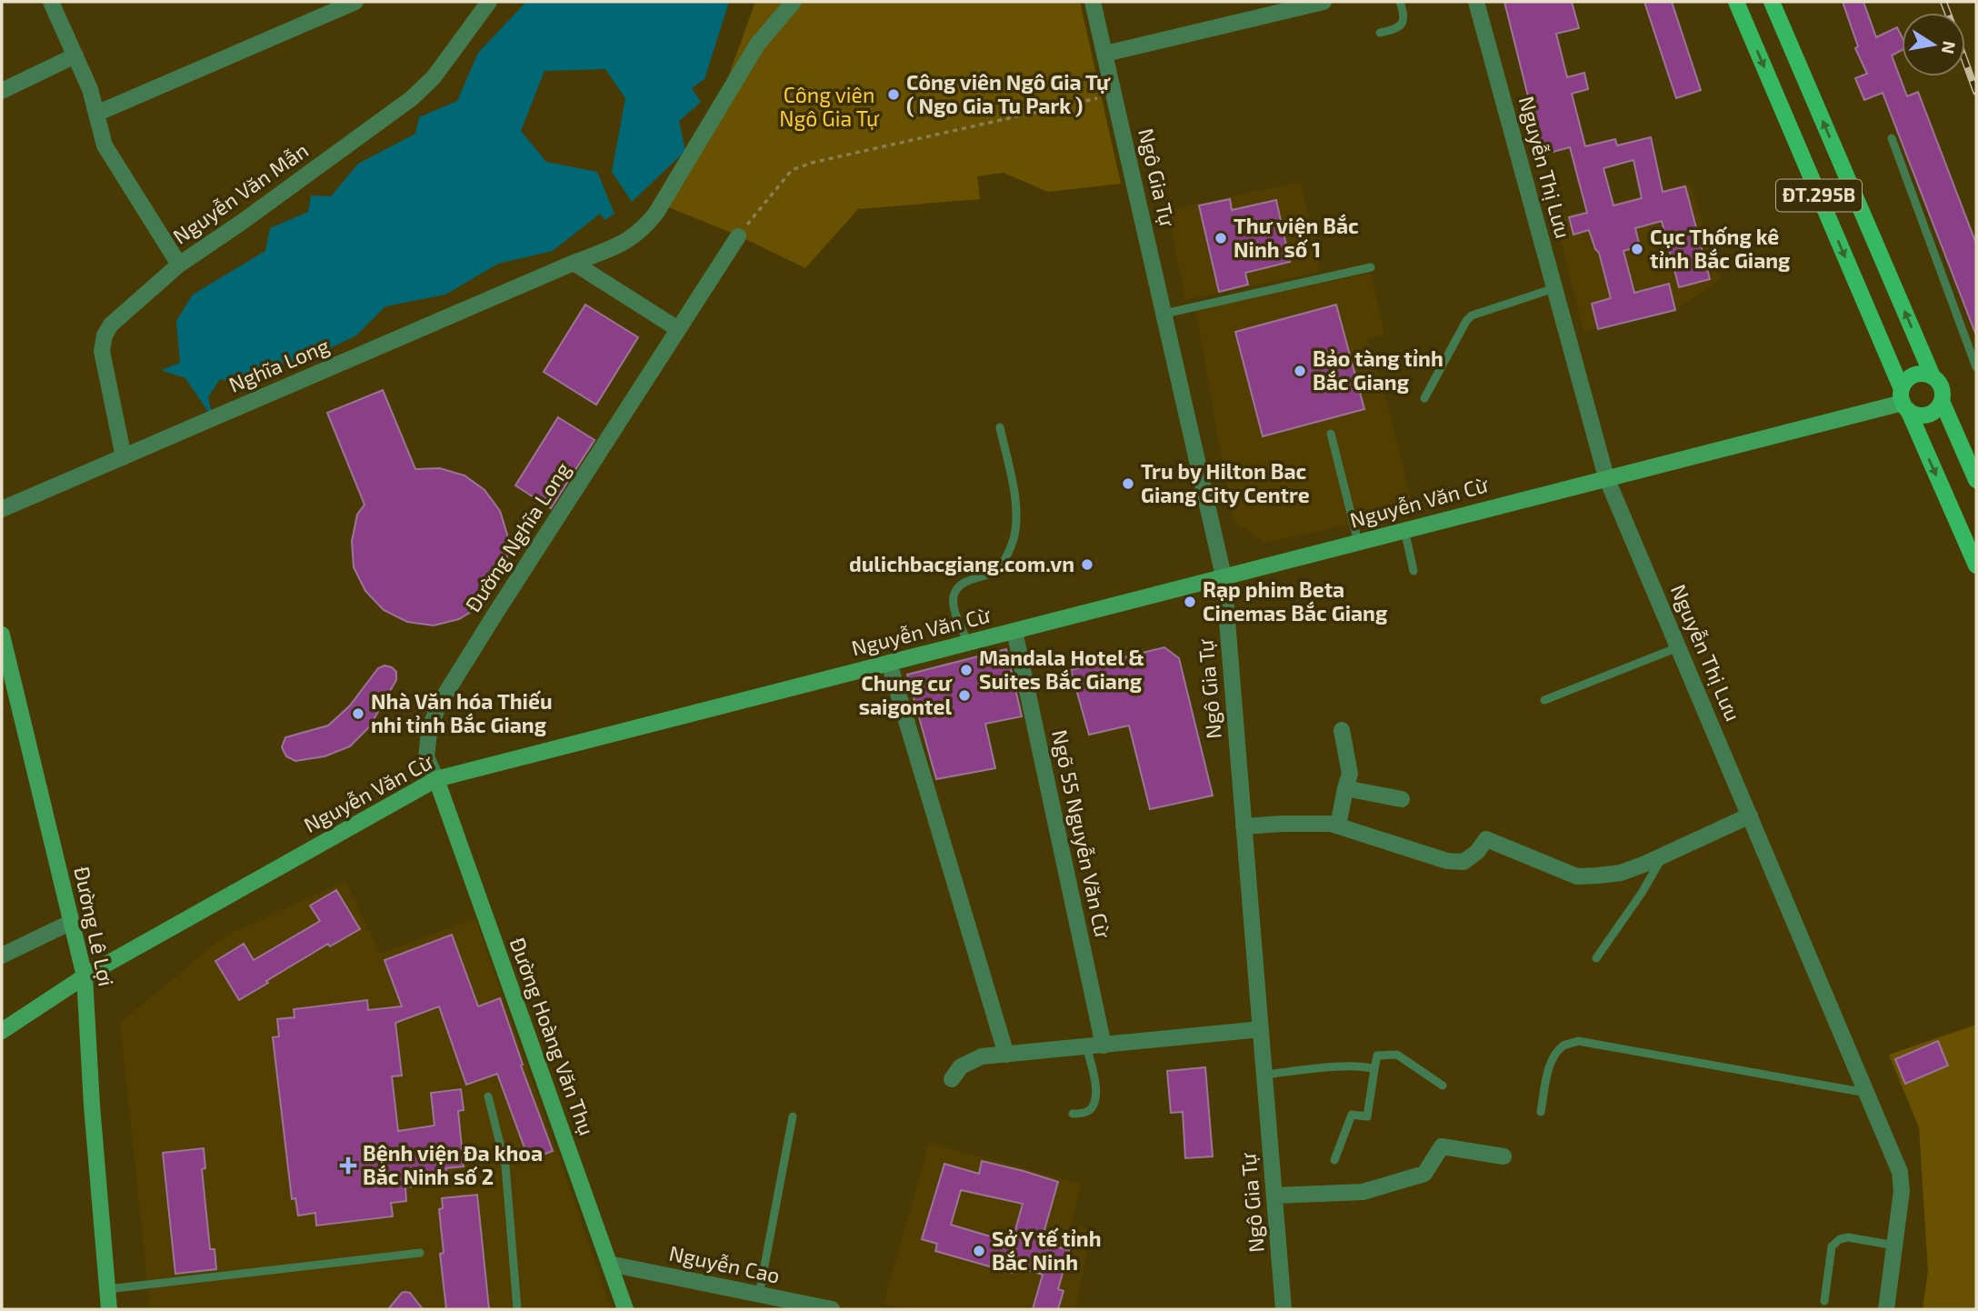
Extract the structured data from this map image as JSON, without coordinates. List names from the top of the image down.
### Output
{
  "streets": {
    "main road": ["ĐT.295B"],
    "street": [
      "Nguyễn Thị Lưu",
      "Ngô Gia Tự",
      "Nguyễn Văn Mẫn",
      "Nghĩa Long",
      "Nguyễn Văn Cừ",
      "Đường Nghĩa Long",
      "Ngõ 55 Nguyễn Văn Cừ",
      "Đường Lê Lợi",
      "Đường Hoàng Văn Thụ",
      "Nguyễn Cao"
    ]
  },
  "crossings": [
    ["Nguyễn Thị Lưu", "Nguyễn Văn Cừ"],
    ["Ngô Gia Tự", "Nguyễn Văn Cừ"],
    ["Nguyễn Văn Mẫn", "Nghĩa Long"],
    ["ĐT.295B", "Nguyễn Văn Cừ"],
    ["Nguyễn Văn Cừ", "Đường Nghĩa Long"],
    ["Nguyễn Văn Cừ", "Ngõ 55 Nguyễn Văn Cừ"],
    ["Nguyễn Văn Cừ", "Đường Lê Lợi"],
    ["Nguyễn Văn Cừ", "Đường Hoàng Văn Thụ"],
    ["Đường Nghĩa Long", "Đường Hoàng Văn Thụ"],
    ["Đường Hoàng Văn Thụ", "Nguyễn Cao"]
  ],
  "parks": ["Công viên Ngô Gia Tự"],
  "places": {
    "other": [
      "Công viên Ngô Gia Tự ( Ngo Gia Tu Park )",
      "Thư viện Bắc Ninh số 1",
      "Cục Thống kê tỉnh Bắc Giang",
      "Bảo tàng tỉnh Bắc Giang",
      "Tru by Hilton Bac Giang City Centre",
      "dulichbacgiang.com.vn",
      "Rạp phim Beta Cinemas Bắc Giang",
      "Mandala Hotel & Suites Bắc Giang",
      "Chung cư saigontel",
      "Nhà Văn hóa Thiếu nhi tỉnh Bắc Giang",
      "Sở Y tế tỉnh Bắc Ninh"
    ],
    "health": ["Bệnh viện Đa khoa Bắc Ninh số 2"]
  },
  "north": "right"
}
